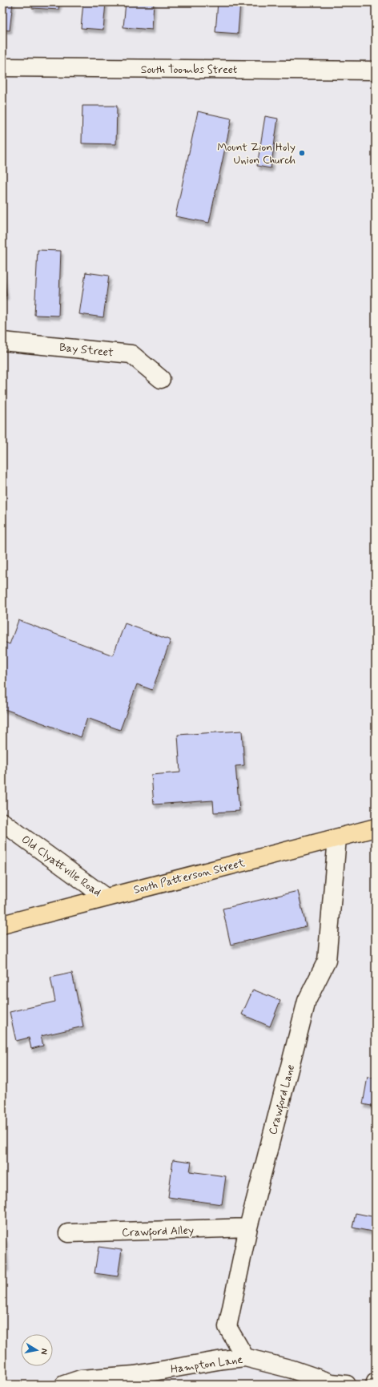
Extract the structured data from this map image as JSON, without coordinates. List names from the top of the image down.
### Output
{
  "streets": {
    "main road": ["South Patterson Street"],
    "street": [
      "South Toombs Street",
      "Bay Street",
      "Old Clyattville Road",
      "Crawford Lane",
      "Crawford Alley",
      "Hampton Lane"
    ]
  },
  "crossings": [
    ["Old Clyattville Road", "South Patterson Street"],
    ["South Patterson Street", "Crawford Lane"],
    ["Crawford Lane", "Crawford Alley"],
    ["Crawford Lane", "Hampton Lane"]
  ],
  "places": ["Mount Zion Holy Union Church"],
  "north": "right"
}
